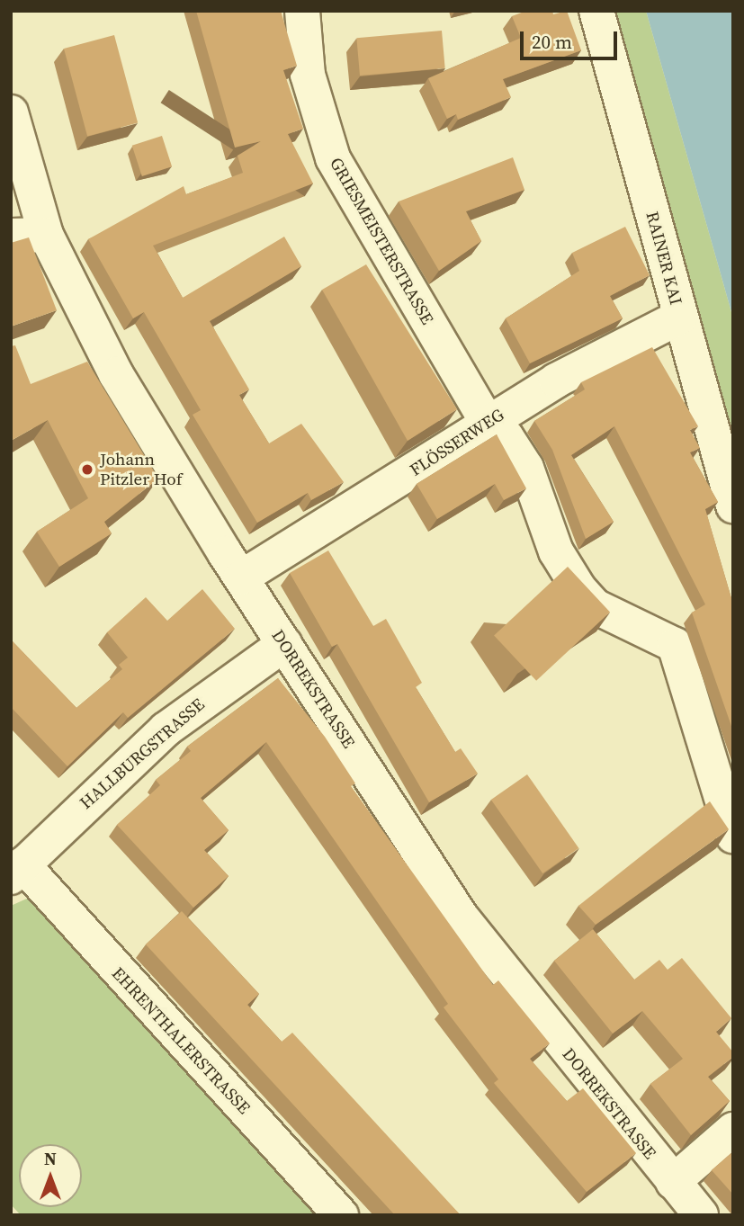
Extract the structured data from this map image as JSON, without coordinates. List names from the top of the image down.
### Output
{
  "streets": {
    "street": [
      "GRIESMEISTERSTRASSE",
      "RAINER KAI",
      "FLÖSSERWEG",
      "DORREKSTRASSE",
      "HALLBURGSTRASSE",
      "EHRENTHALERSTRASSE"
    ]
  },
  "crossings": [
    ["GRIESMEISTERSTRASSE", "FLÖSSERWEG"],
    ["RAINER KAI", "FLÖSSERWEG"],
    ["FLÖSSERWEG", "DORREKSTRASSE"],
    ["DORREKSTRASSE", "HALLBURGSTRASSE"],
    ["HALLBURGSTRASSE", "EHRENTHALERSTRASSE"]
  ],
  "places": ["Johann Pitzler Hof"],
  "scale_bar": "20 m",
  "north": "top"
}
